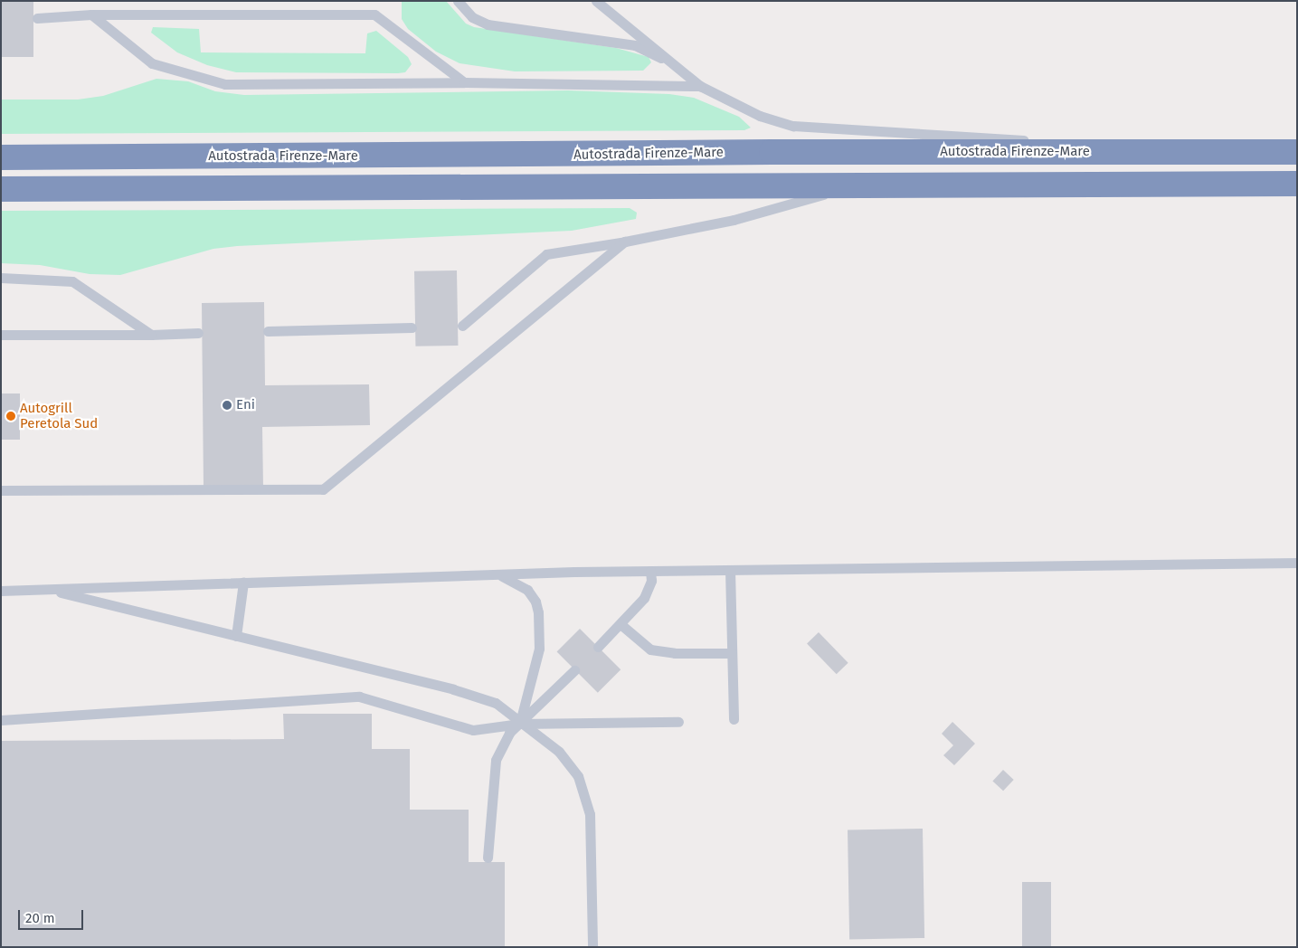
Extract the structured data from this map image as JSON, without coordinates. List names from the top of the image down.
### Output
{
  "streets": {
    "highway": ["Autostrada Firenze-Mare"]
  },
  "places": ["Eni", "Autogrill Peretola Sud"],
  "scale_bar": "20 m"
}
